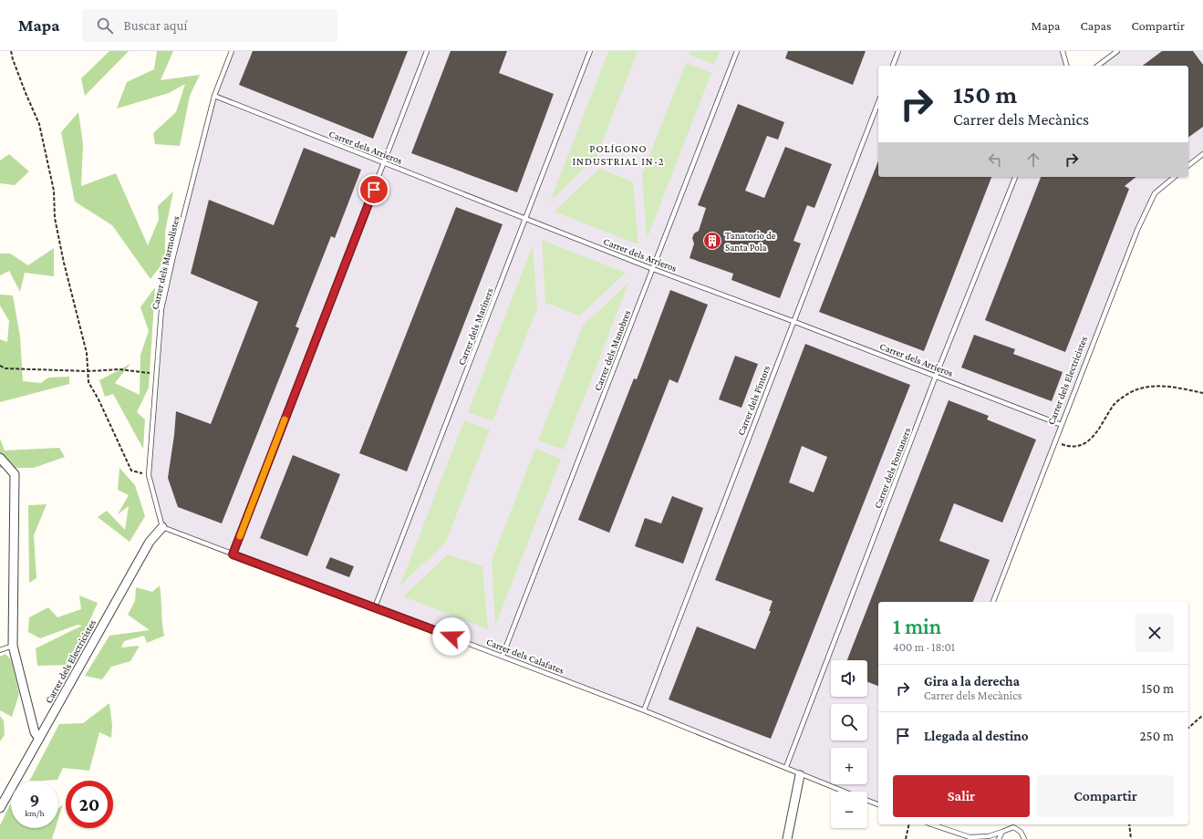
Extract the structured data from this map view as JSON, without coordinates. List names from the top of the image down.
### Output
{
  "streets": {
    "street": ["Carrer dels Electricistes"],
    "lane": [
      "Carrer dels Arrieros",
      "Carrer dels Marmolistes",
      "Carrer dels Mariners",
      "Carrer dels Manobres",
      "Carrer dels Pintors",
      "Carrer dels Fontaners",
      "Carrer dels Calafates"
    ]
  },
  "crossings": [
    ["Carrer dels Arrieros", "Carrer dels Marmolistes"],
    ["Carrer dels Arrieros", "Carrer dels Mariners"],
    ["Carrer dels Arrieros", "Carrer dels Manobres"],
    ["Carrer dels Arrieros", "Carrer dels Electricistes"],
    ["Carrer dels Arrieros", "Carrer dels Pintors"],
    ["Carrer dels Arrieros", "Carrer dels Fontaners"],
    ["Carrer dels Marmolistes", "Carrer dels Electricistes"],
    ["Carrer dels Marmolistes", "Carrer dels Calafates"],
    ["Carrer dels Mariners", "Carrer dels Calafates"],
    ["Carrer dels Manobres", "Carrer dels Calafates"],
    ["Carrer dels Electricistes", "Carrer dels Calafates"],
    ["Carrer dels Pintors", "Carrer dels Calafates"],
    ["Carrer dels Fontaners", "Carrer dels Calafates"]
  ],
  "districts": ["POLÍGONO INDUSTRIAL IN-2"],
  "places": {
    "building": ["Tanatorio de Santa Pola"]
  },
  "page": {
    "header": "Mapa",
    "search": "Buscar aquí",
    "nav": ["Mapa", "Capas", "Compartir"],
    "turn": ["150 m", "Carrer dels Mecànics"],
    "heading": ["1 min", "400 m · 18:01"],
    "map_buttons": ["+", "−"],
    "list": [
      {
        "name": "Gira a la derecha",
        "note": "Carrer dels Mecànics",
        "value": "150 m"
      },
      {
        "name": "Llegada al destino",
        "value": "250 m"
      }
    ],
    "buttons": ["Salir", "Compartir"],
    "speed": "9 km/h",
    "limit": "20"
  }
}
